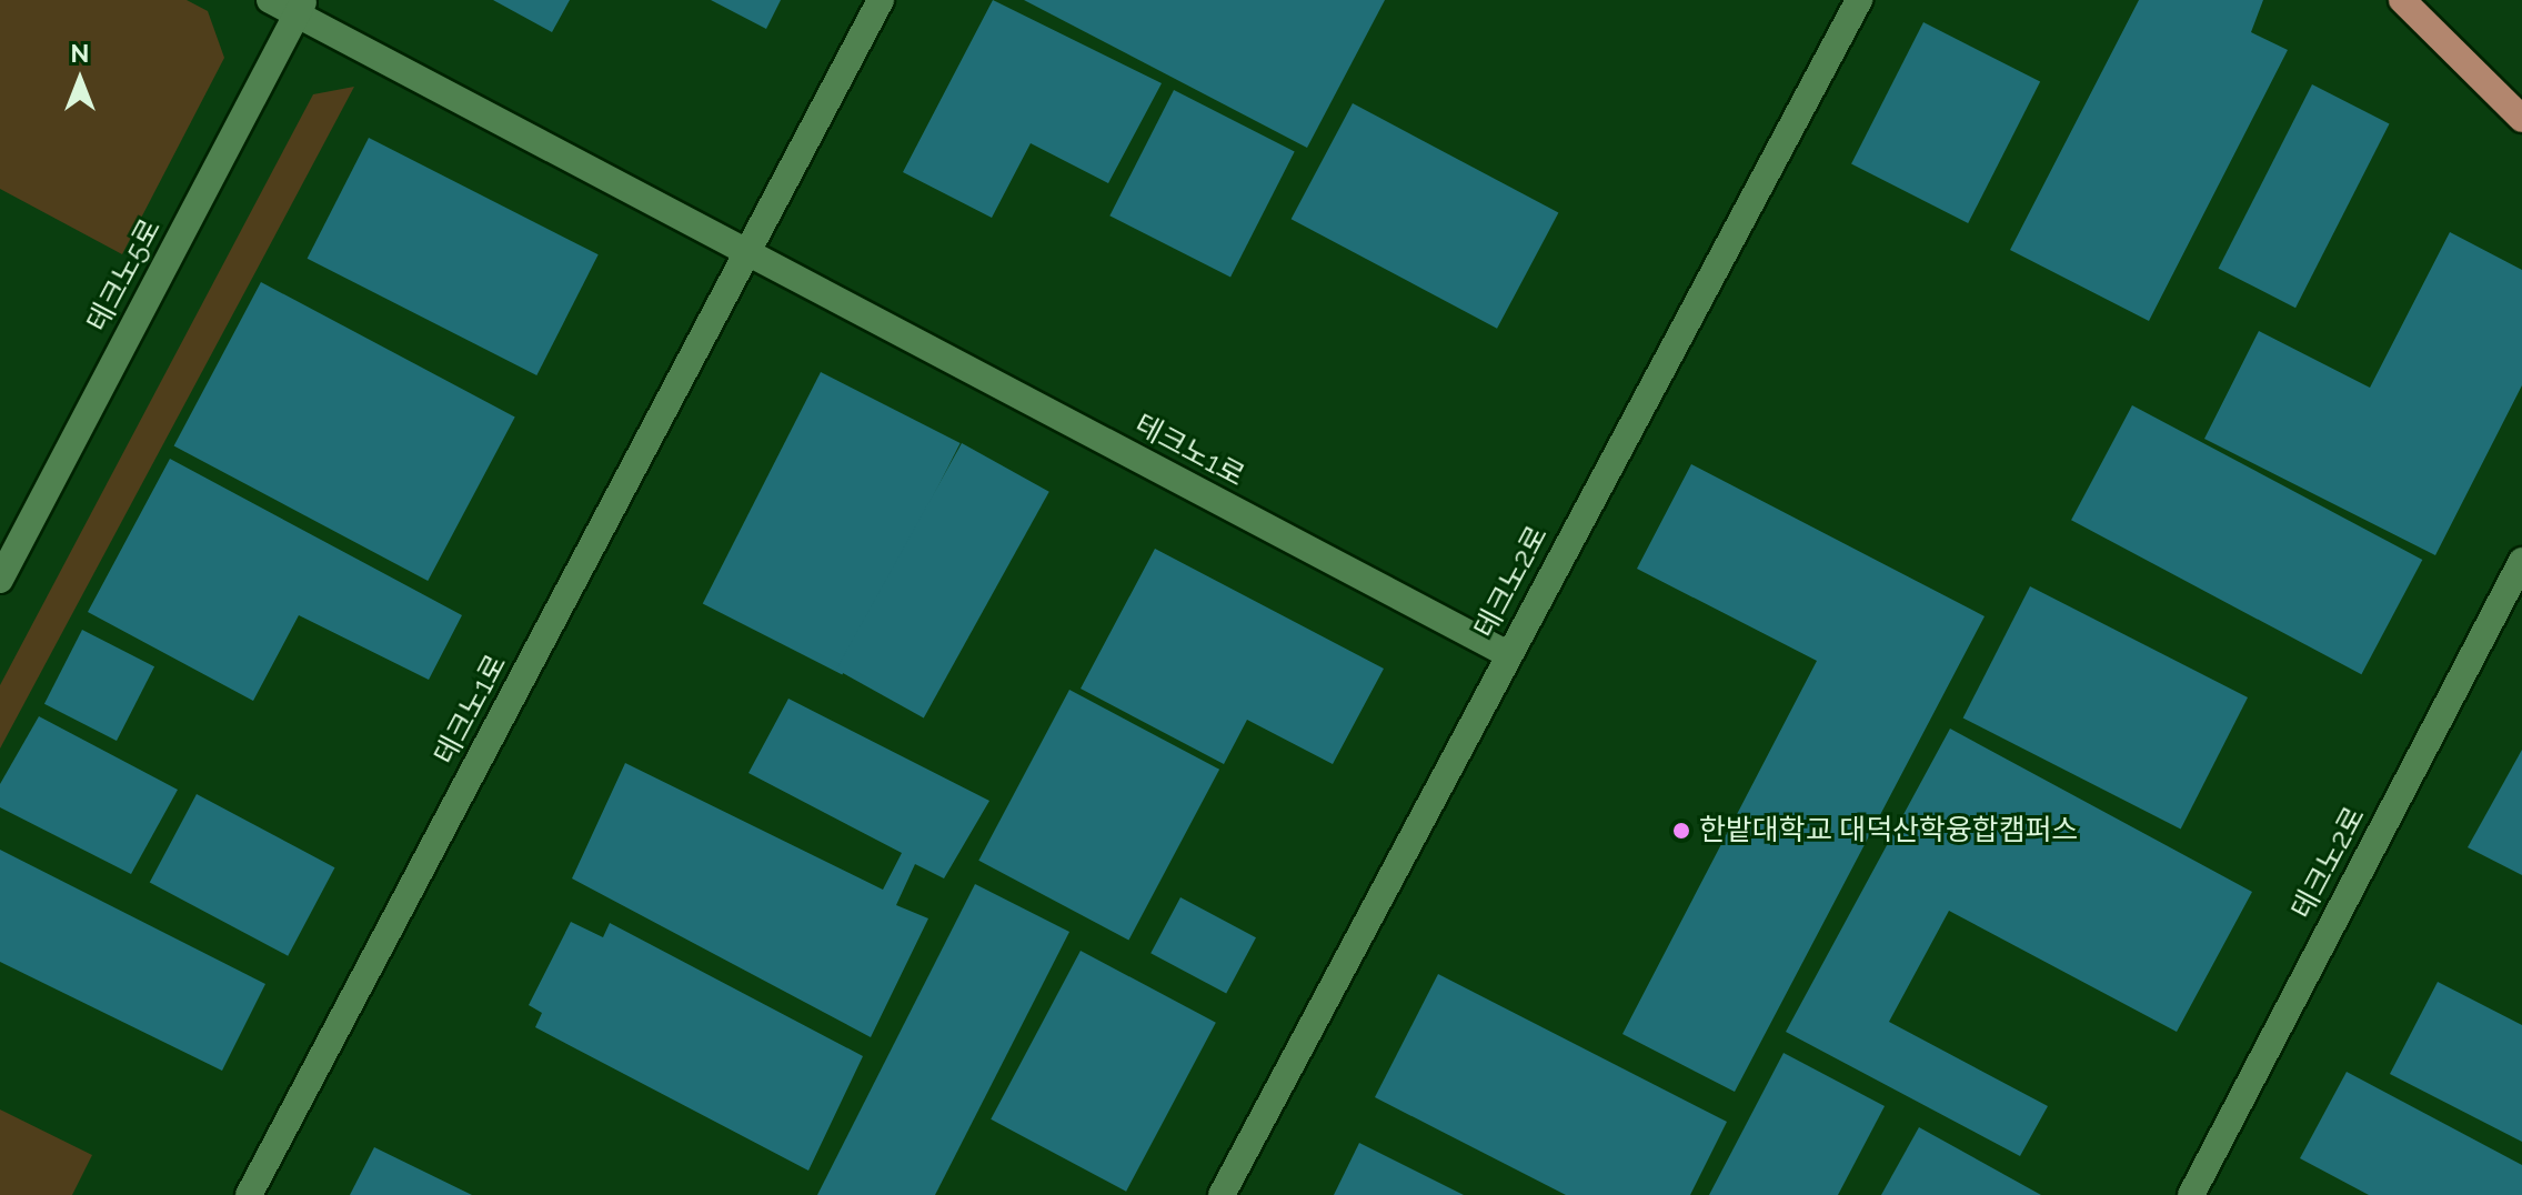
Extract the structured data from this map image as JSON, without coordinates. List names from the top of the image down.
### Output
{
  "streets": {
    "street": ["테크노5로", "테크노1로", "테크노2로"]
  },
  "crossings": [
    ["테크노5로", "테크노1로"],
    ["테크노1로", "테크노2로"]
  ],
  "places": ["한밭대학교 대덕산학융합캠퍼스"],
  "north": "top"
}
